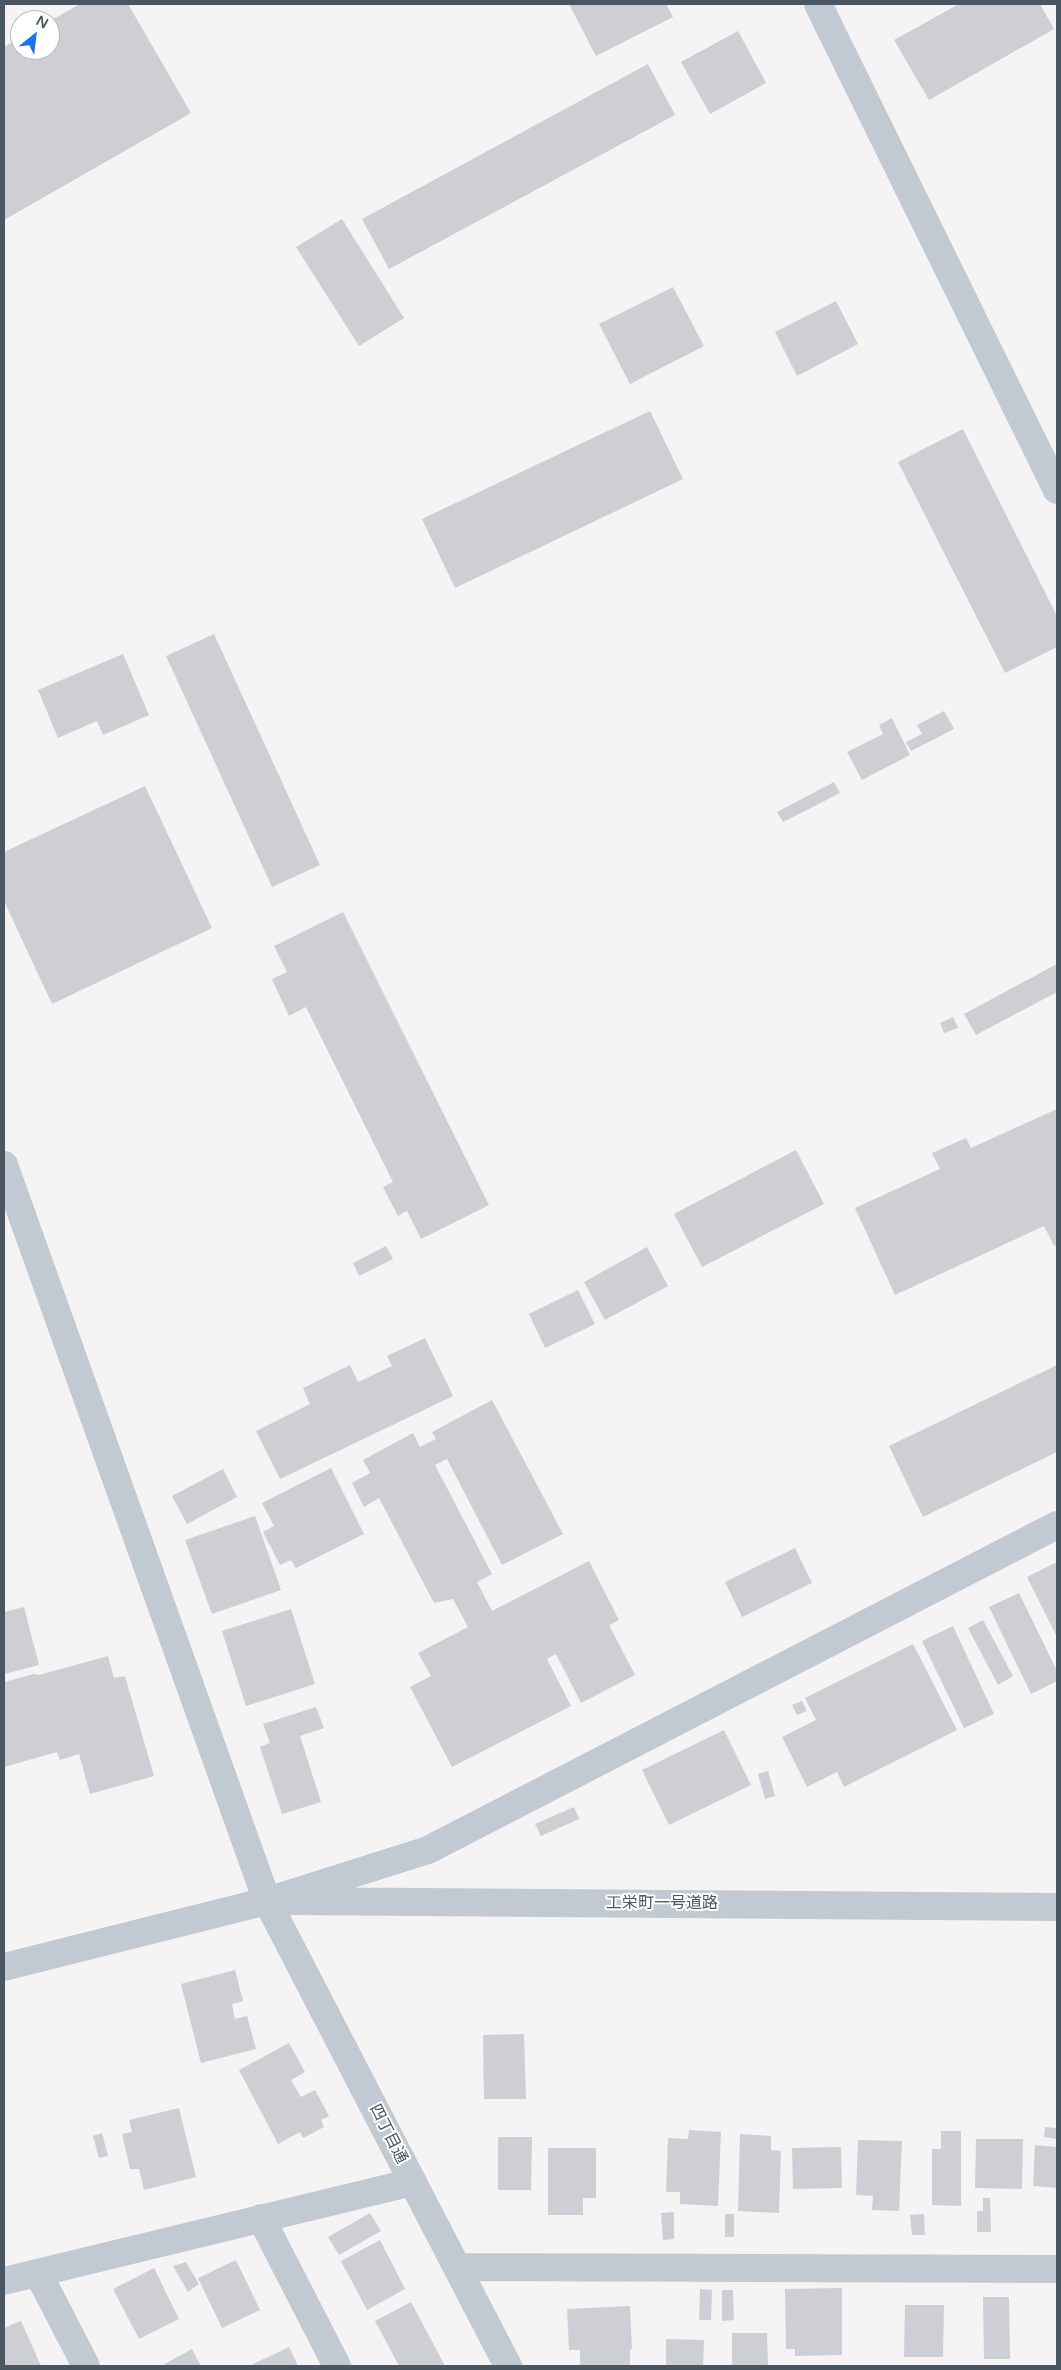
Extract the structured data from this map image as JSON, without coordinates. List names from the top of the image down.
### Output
{
  "streets": {
    "street": ["工栄町一号道路", "四丁目通"]
  },
  "crossings": [
    ["工栄町一号道路", "四丁目通"]
  ],
  "north": "top right"
}
